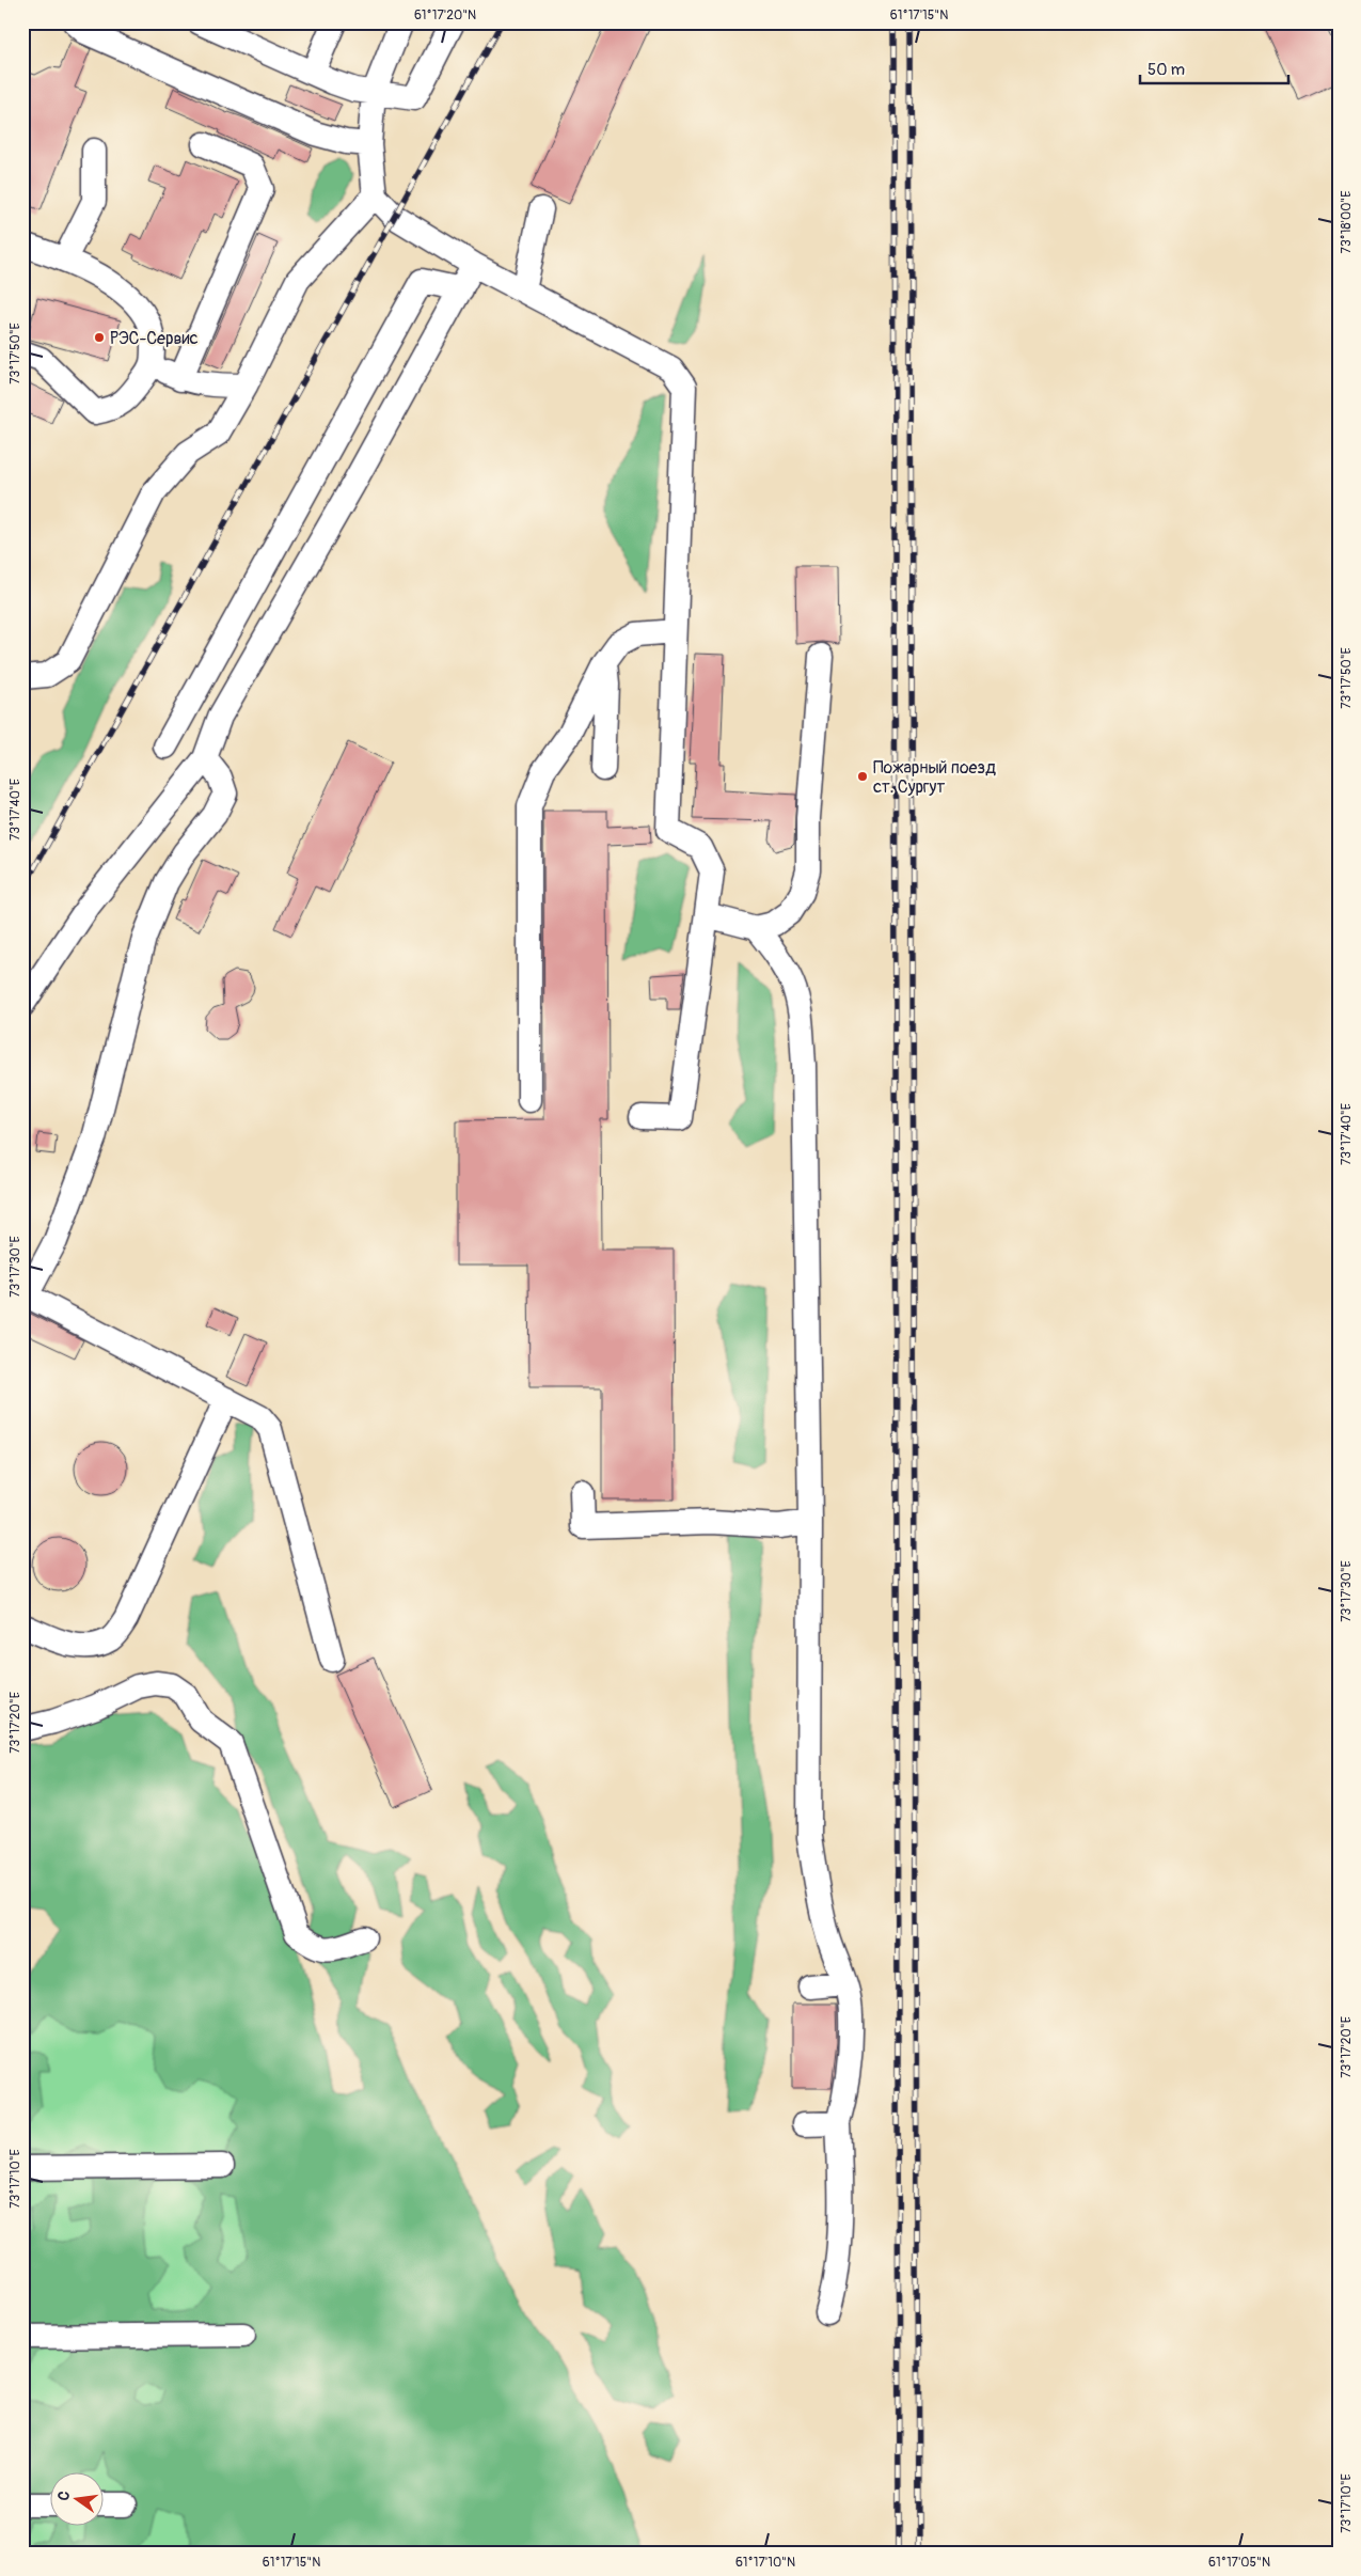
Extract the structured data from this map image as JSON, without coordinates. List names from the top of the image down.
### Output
{
  "places": ["РЭС-Сервис", "Пожарный поезд ст. Сургут"],
  "scale_bar": "50 m",
  "north": "left",
  "coordinates": [
    "61°17'20\"N",
    "61°17'15\"N",
    "73°18'00\"E",
    "73°17'50\"E",
    "73°17'40\"E",
    "73°17'30\"E",
    "73°17'20\"E",
    "73°17'10\"E",
    "61°17'10\"N",
    "61°17'05\"N"
  ]
}
